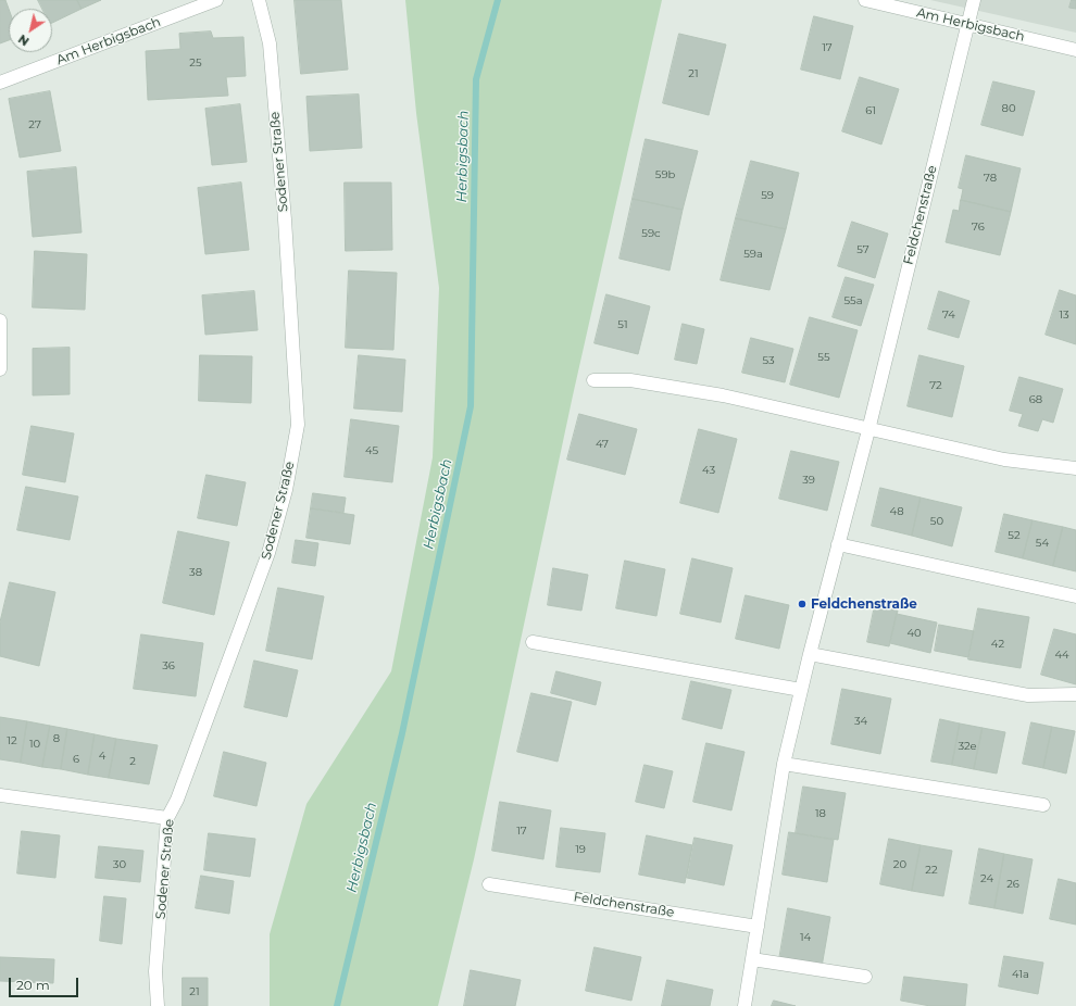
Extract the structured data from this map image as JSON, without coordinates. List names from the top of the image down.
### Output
{
  "streets": {
    "street": ["Am Herbigsbach", "Sodener Straße", "Feldchenstraße"]
  },
  "crossings": [
    ["Am Herbigsbach", "Feldchenstraße"]
  ],
  "water": ["Herbigsbach"],
  "places": ["Feldchenstraße"],
  "house_numbers": [
    "17",
    "25",
    "21",
    "80",
    "61",
    "27",
    "59b",
    "78",
    "59",
    "76",
    "59c",
    "57",
    "59a",
    "55a",
    "74",
    "13",
    "51",
    "55",
    "53",
    "72",
    "68",
    "47",
    "45",
    "43",
    "39",
    "48",
    "50",
    "52",
    "54",
    "38",
    "40",
    "42",
    "44",
    "36",
    "34",
    "8",
    "12",
    "10",
    "32e",
    "4",
    "6",
    "2",
    "18",
    "17",
    "19",
    "30",
    "20",
    "22",
    "24",
    "26",
    "14",
    "41a",
    "21"
  ],
  "scale_bar": "20 m",
  "north": "bottom left"
}
